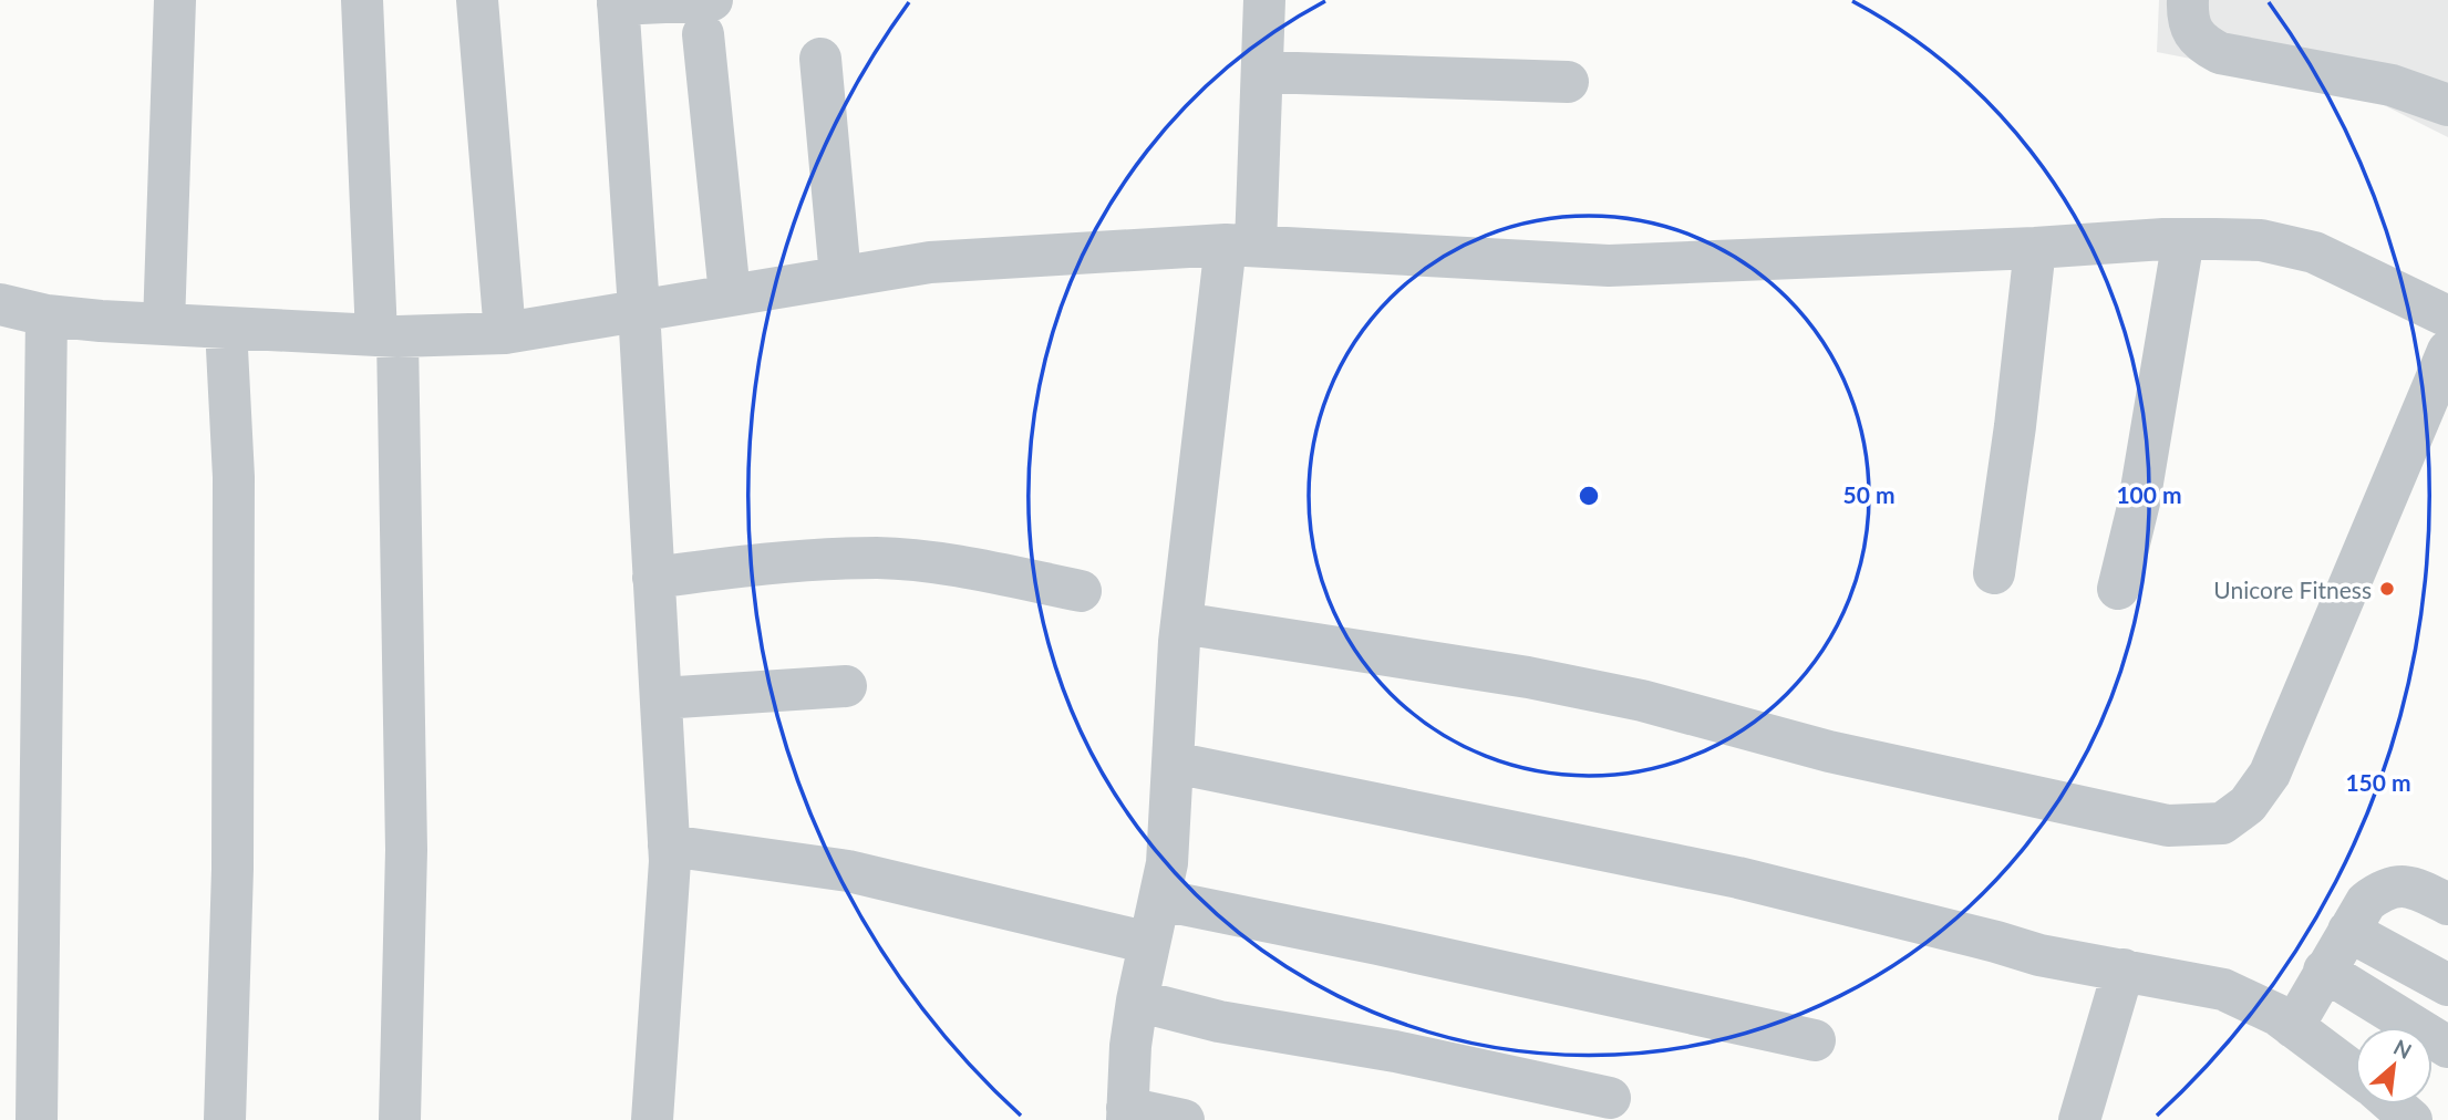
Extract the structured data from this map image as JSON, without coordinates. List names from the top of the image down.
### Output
{
  "places": ["Unicore Fitness"],
  "north": "top right",
  "rings": ["50 m", "100 m", "150 m"]
}
